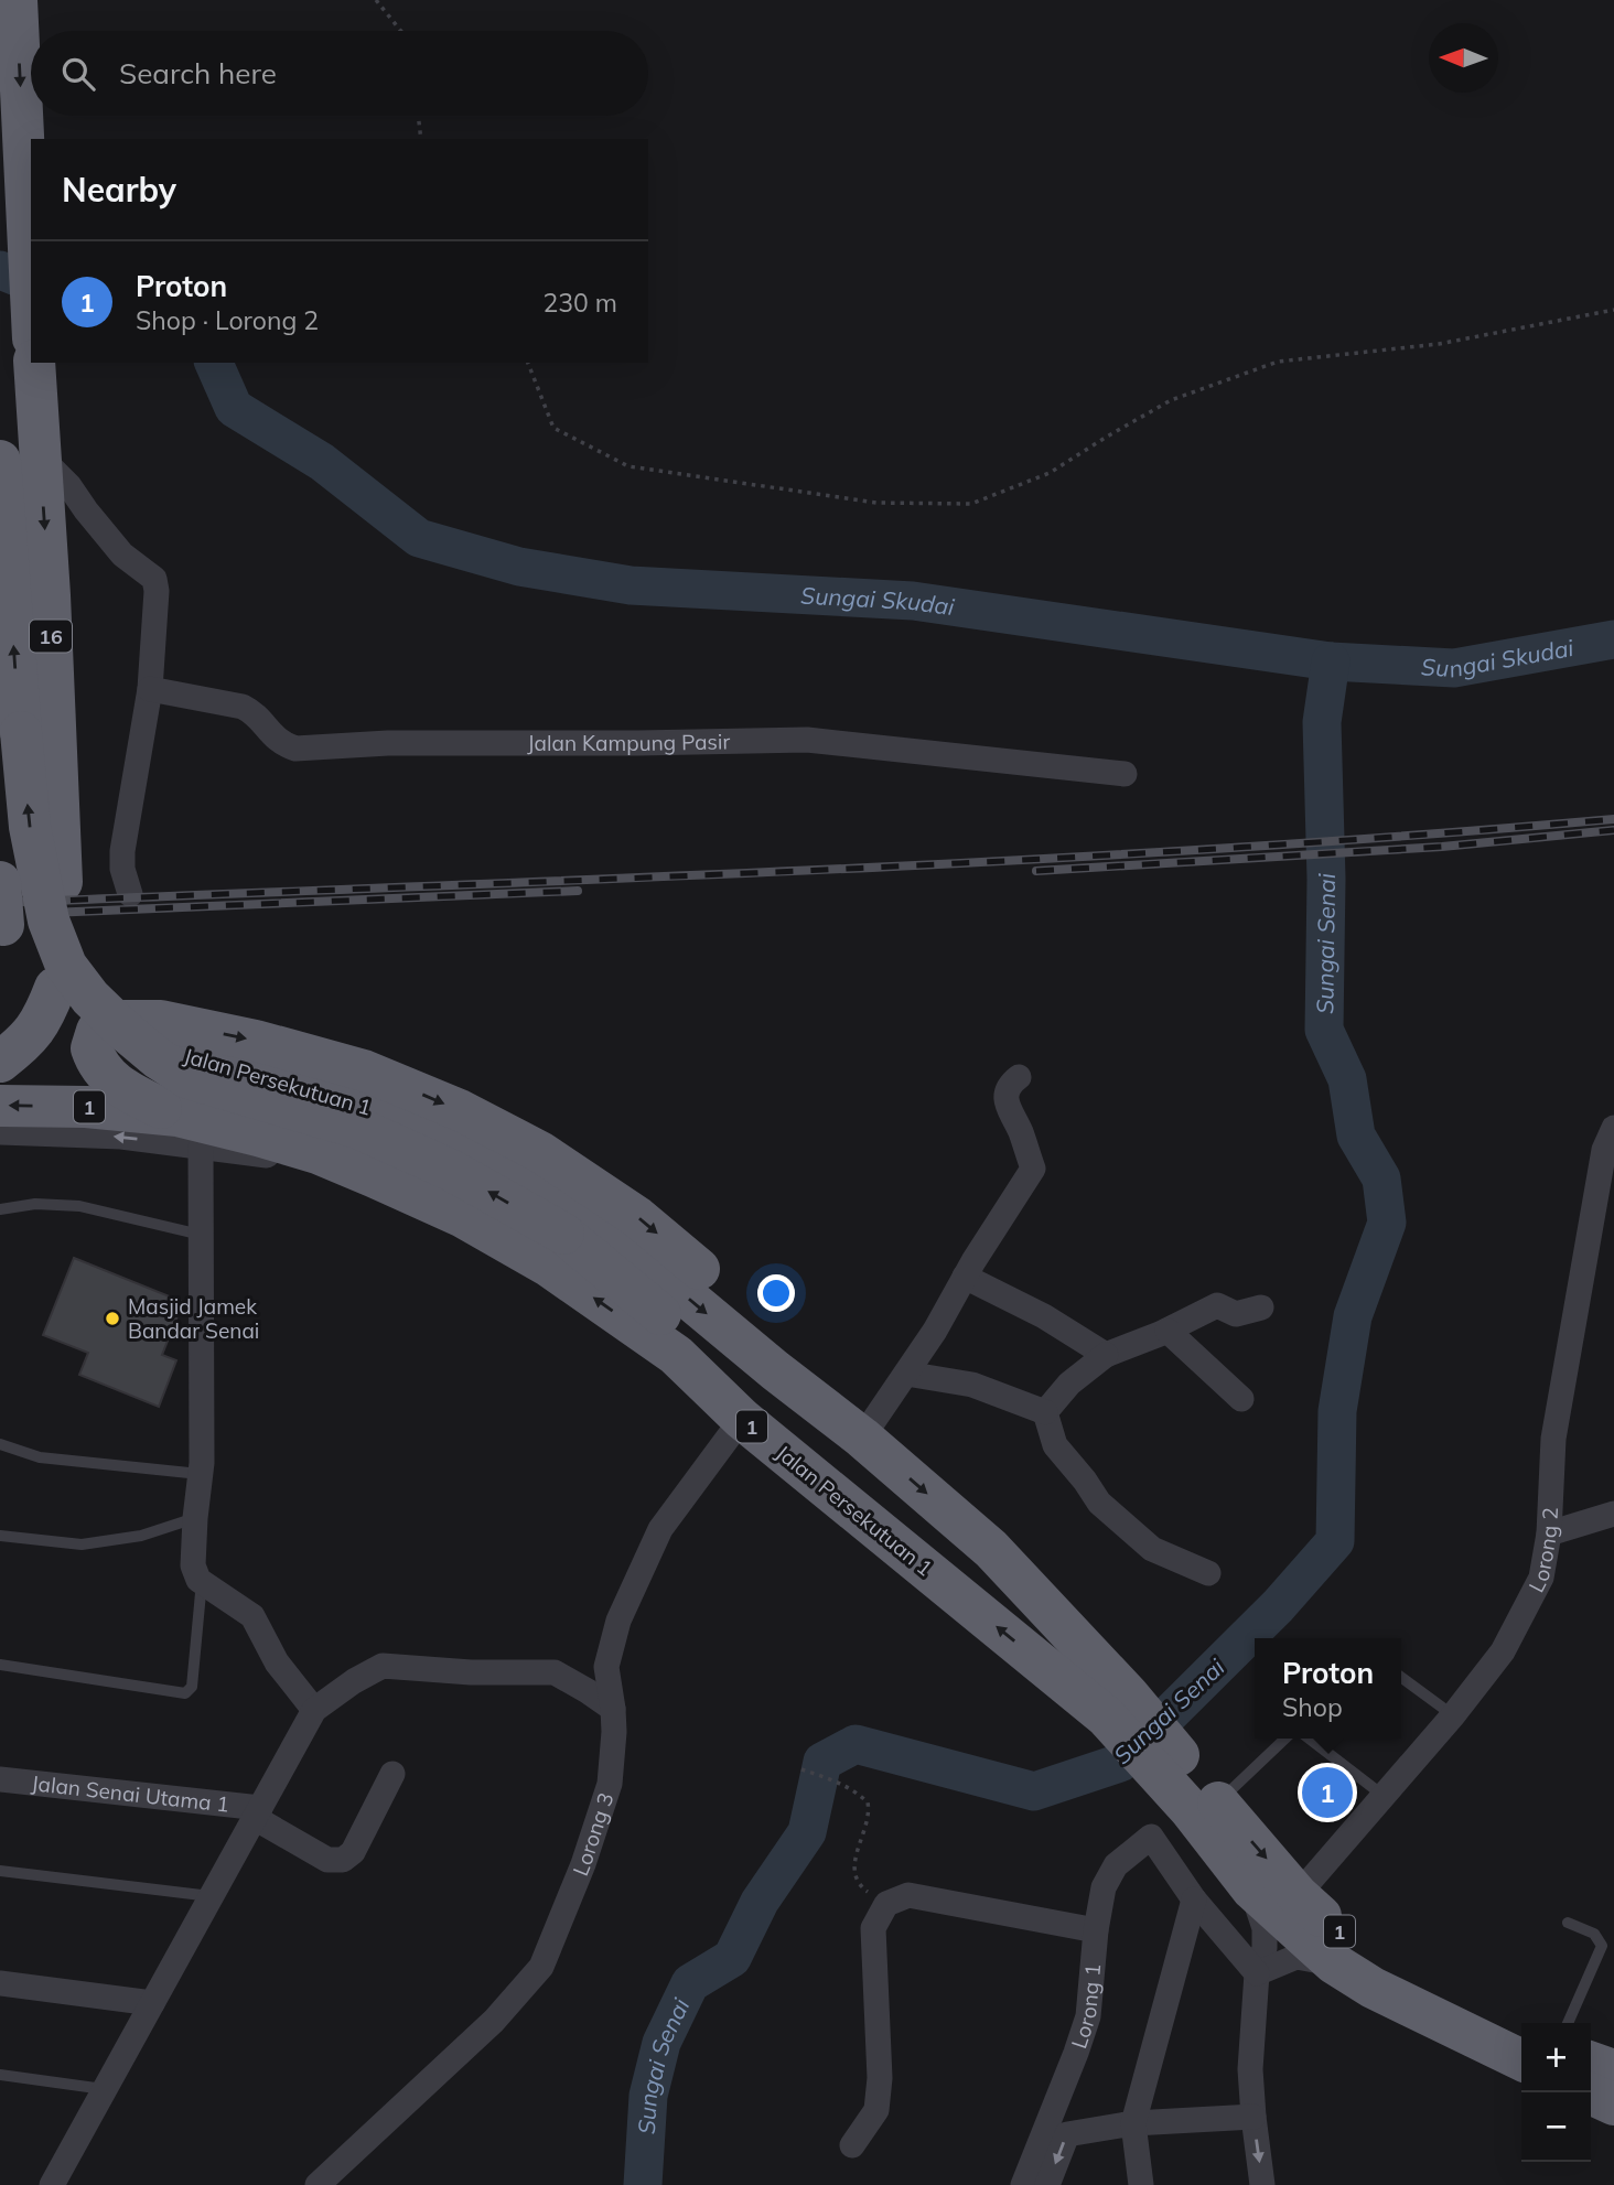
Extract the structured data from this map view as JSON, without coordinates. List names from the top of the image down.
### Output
{
  "streets": {
    "highway": ["16", "Jalan Persekutuan 1", "1"],
    "street": [
      "Jalan Kampung Pasir",
      "Lorong 2",
      "Jalan Senai Utama 1",
      "Lorong 3",
      "Lorong 1"
    ]
  },
  "crossings": [
    ["Jalan Persekutuan 1", "Lorong 2"],
    ["Jalan Persekutuan 1", "Lorong 3"]
  ],
  "water": ["Sungai Skudai", "Sungai Senai"],
  "places": ["Masjid Jamek Bandar Senai"],
  "north": "left",
  "page": {
    "search": "Search here",
    "heading": "Nearby",
    "list": [
      {
        "mark": "1",
        "name": "Proton",
        "note": "Shop · Lorong 2",
        "value": "230 m"
      }
    ],
    "popup": ["Proton", "Shop"],
    "pins": "1",
    "map_buttons": ["+", "−"]
  }
}
